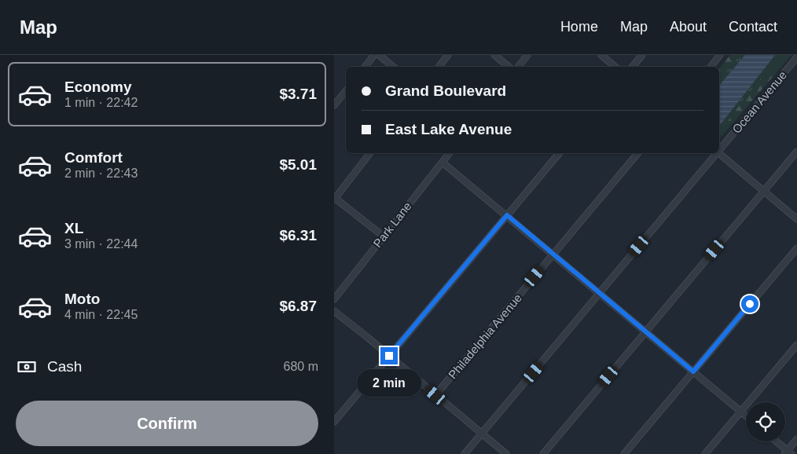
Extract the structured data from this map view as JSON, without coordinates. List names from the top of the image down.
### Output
{
  "streets": {
    "street": ["Ocean Avenue", "Park Lane", "Philadelphia Avenue"]
  },
  "page": {
    "header": "Map",
    "nav": [
      "Home",
      "Map",
      "About",
      "Contact"
    ],
    "list": [
      {
        "name": "Economy",
        "note": "1 min · 22:42",
        "value": "$3.71"
      },
      {
        "name": "Comfort",
        "note": "2 min · 22:43",
        "value": "$5.01"
      },
      {
        "name": "XL",
        "note": "3 min · 22:44",
        "value": "$6.31"
      },
      {
        "name": "Moto",
        "note": "4 min · 22:45",
        "value": "$6.87"
      }
    ],
    "banner": ["Grand Boulevard", "East Lake Avenue"],
    "pay": ["Cash", "680 m"],
    "bubble": "2 min",
    "buttons": "Confirm"
  }
}
